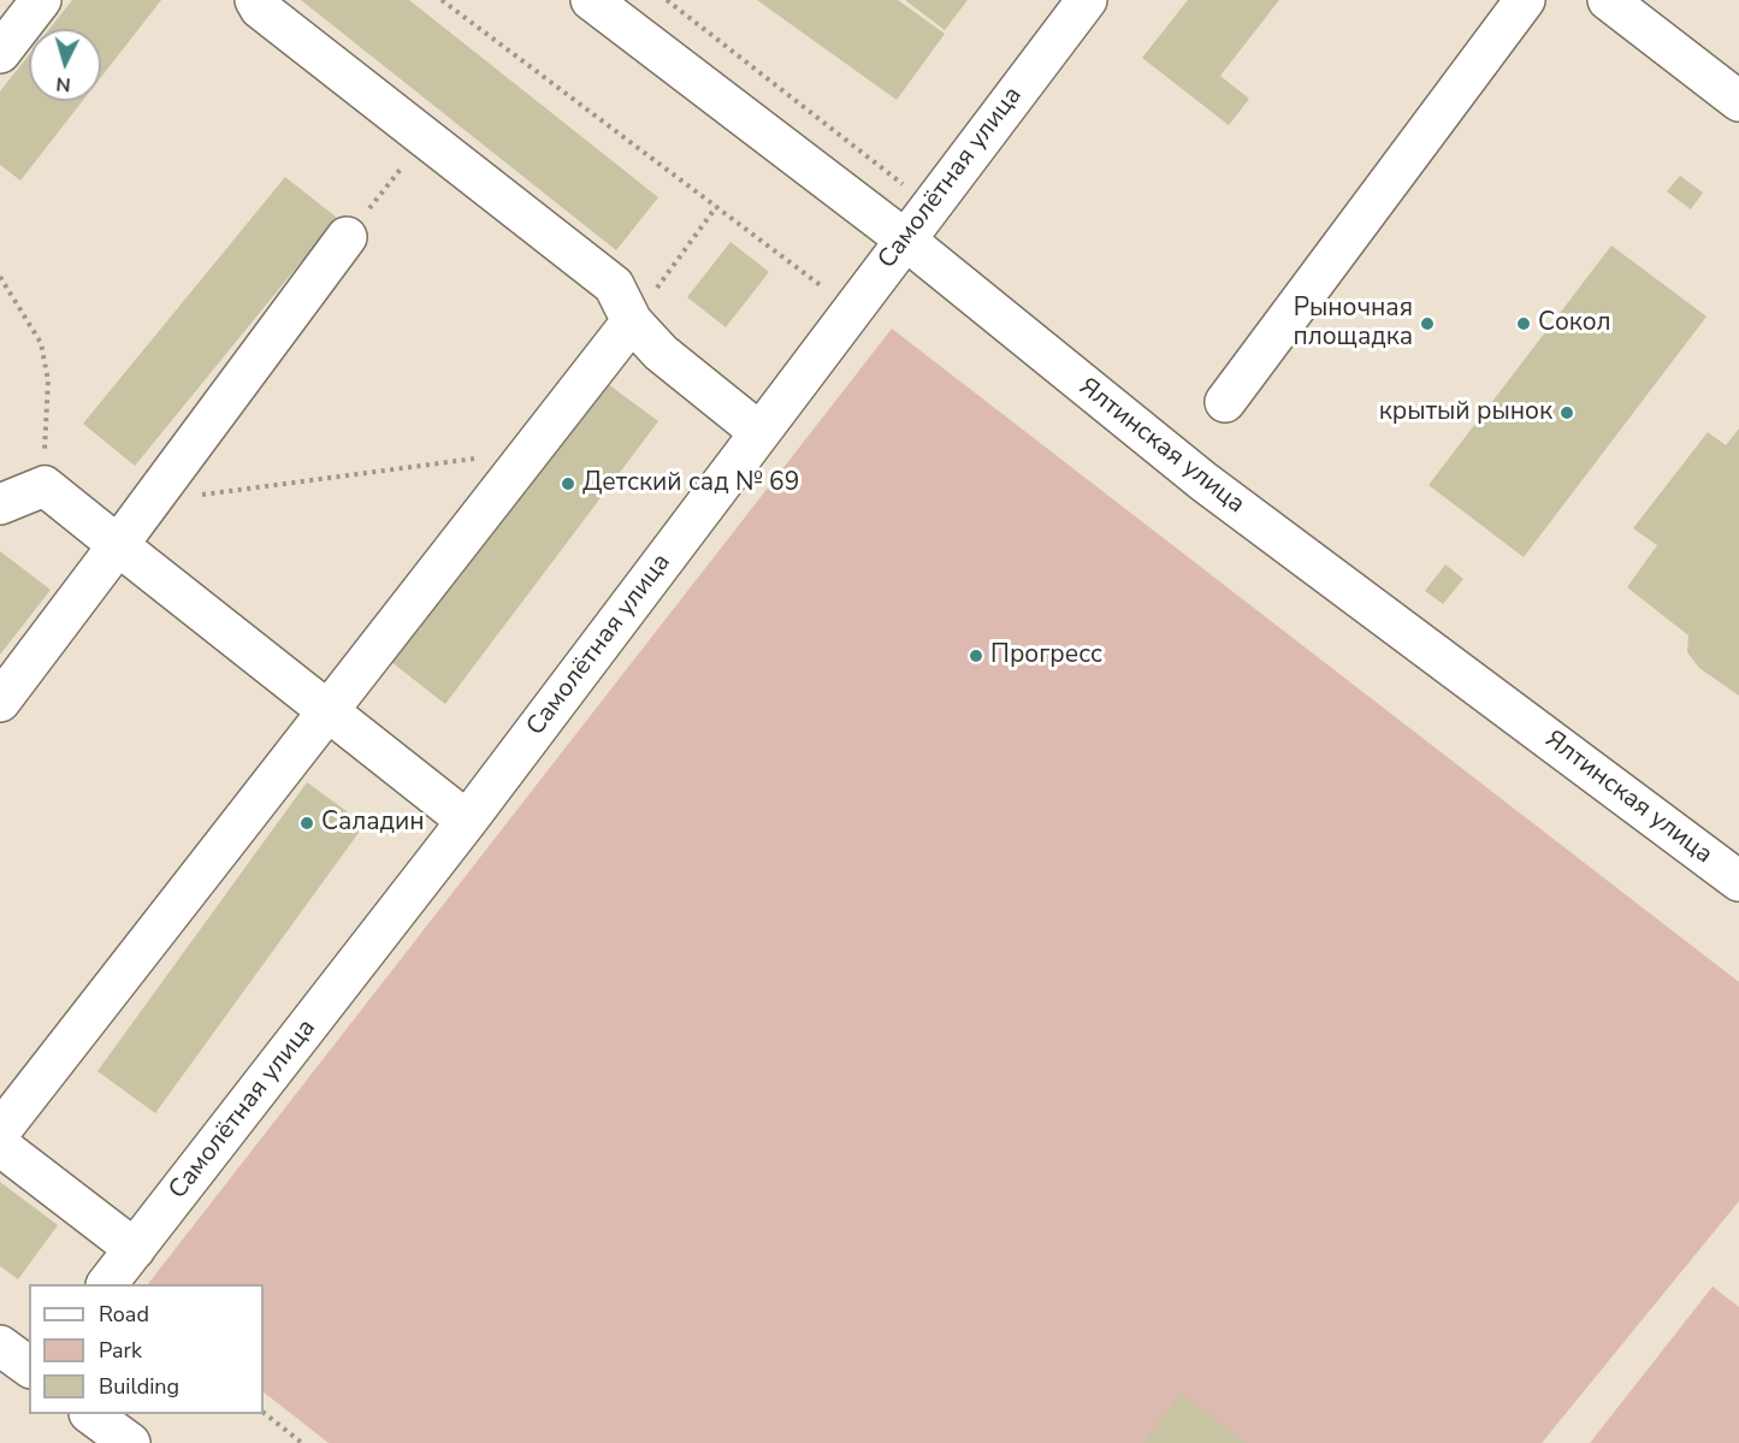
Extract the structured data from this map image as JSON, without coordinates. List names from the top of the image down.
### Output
{
  "streets": {
    "street": ["Самолётная улица", "Ялтинская улица"]
  },
  "crossings": [
    ["Самолётная улица", "Ялтинская улица"]
  ],
  "places": [
    "Рыночная площадка",
    "Сокол",
    "крытый рынок",
    "Детский сад № 69",
    "Прогресс",
    "Саладин"
  ],
  "legend": ["Road", "Park", "Building"],
  "north": "bottom"
}
